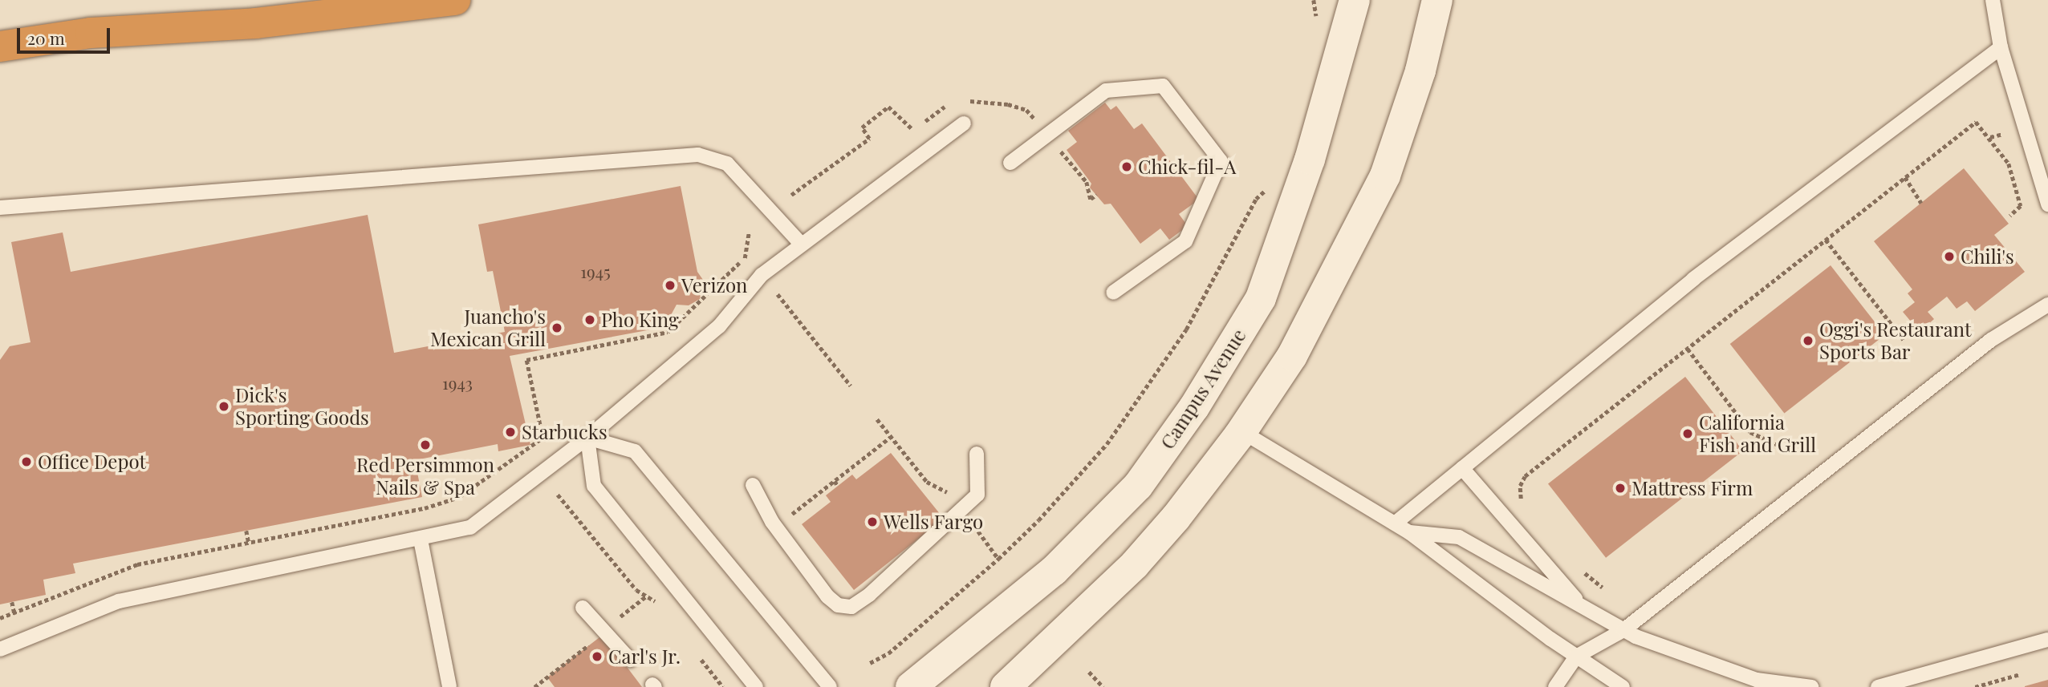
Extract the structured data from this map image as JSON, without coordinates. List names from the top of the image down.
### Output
{
  "streets": {
    "main road": ["Campus Avenue"]
  },
  "places": [
    "Chick-fil-A",
    "Chili's",
    "Verizon",
    "Pho King",
    "Juancho's Mexican Grill",
    "Oggi's Restaurant Sports Bar",
    "Dick's Sporting Goods",
    "Starbucks",
    "California Fish and Grill",
    "Red Persimmon Nails & Spa",
    "Office Depot",
    "Mattress Firm",
    "Wells Fargo",
    "Carl's Jr."
  ],
  "house_numbers": ["1945", "1943"],
  "scale_bar": "20 m"
}
